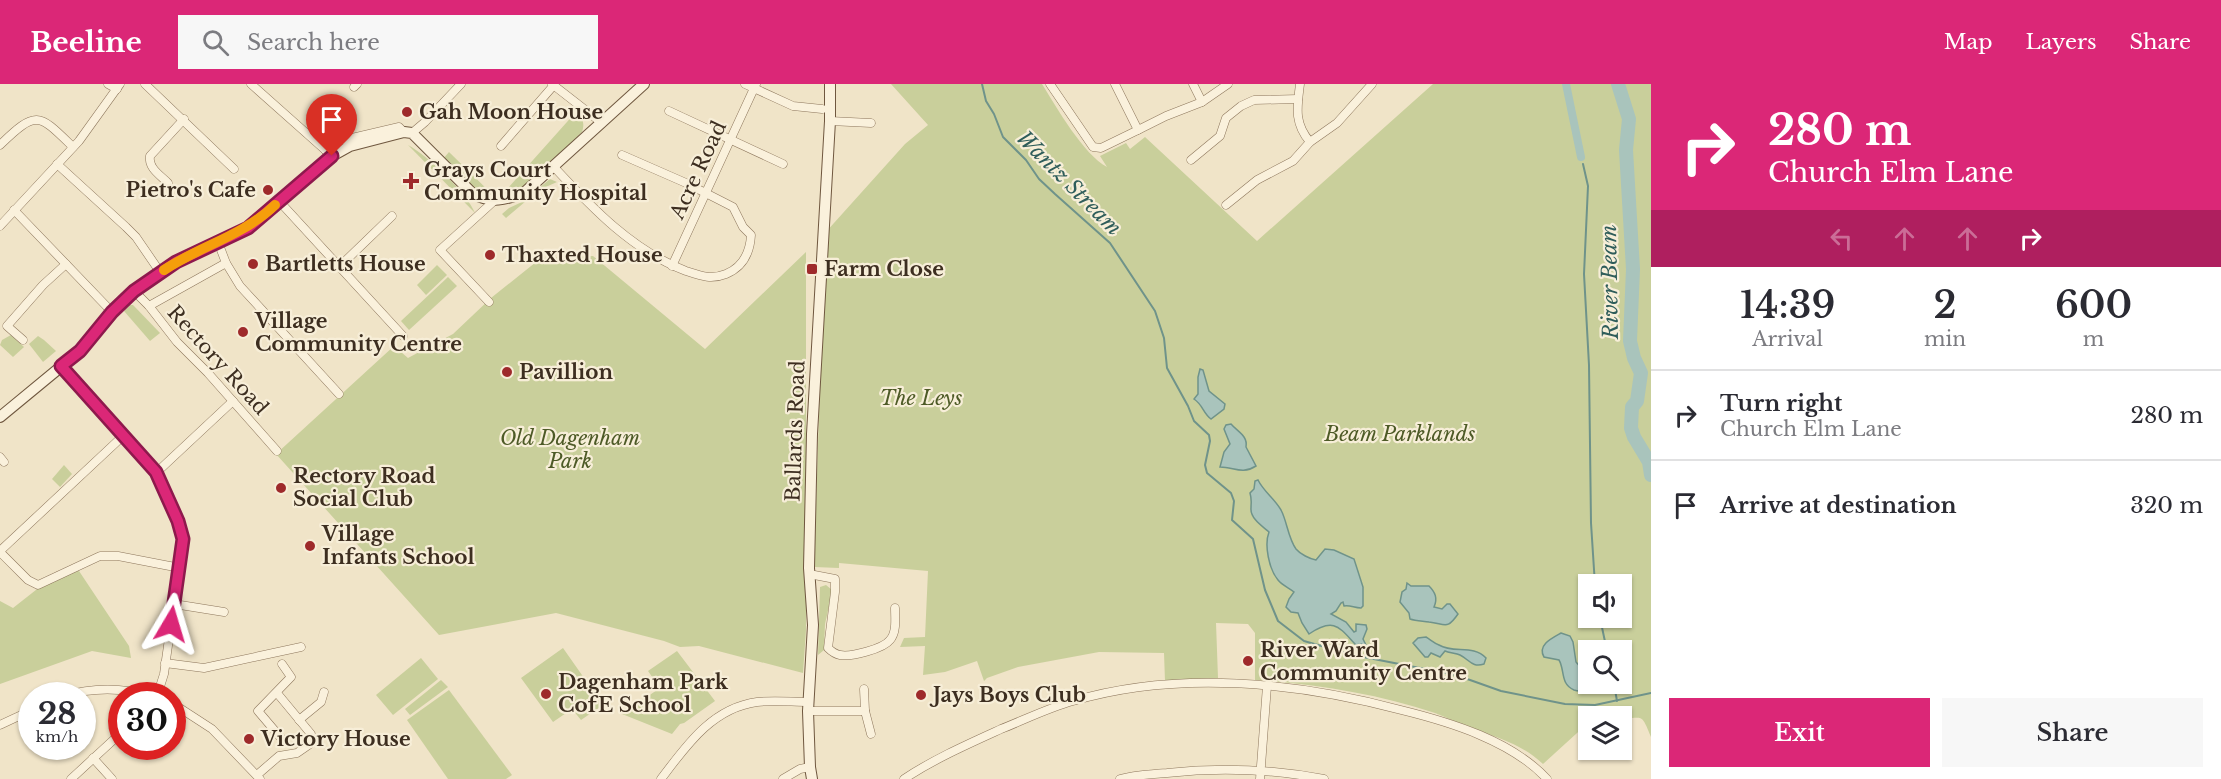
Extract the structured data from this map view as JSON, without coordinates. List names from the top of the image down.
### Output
{
  "streets": {
    "street": ["Acre Road", "Rectory Road", "Ballards Road"]
  },
  "water": ["Wantz Stream", "River Beam"],
  "parks": ["The Leys", "Beam Parklands", "Old Dagenham Park"],
  "places": {
    "other": [
      "Gah Moon House",
      "Pietro's Cafe",
      "Thaxted House",
      "Bartletts House",
      "Village Community Centre",
      "Pavillion",
      "Rectory Road Social Club",
      "Village Infants School",
      "River Ward Community Centre",
      "Dagenham Park CofE School",
      "Jays Boys Club",
      "Victory House"
    ],
    "health": ["Grays Court Community Hospital"],
    "transit": ["Farm Close"]
  },
  "page": {
    "header": "Beeline",
    "search": "Search here",
    "nav": ["Map", "Layers", "Share"],
    "turn": ["280 m", "Church Elm Lane"],
    "eta": [
      "14:39",
      "Arrival",
      "2",
      "min",
      "600",
      "m"
    ],
    "list": [
      {
        "name": "Turn right",
        "note": "Church Elm Lane",
        "value": "280 m"
      },
      {
        "name": "Arrive at destination",
        "value": "320 m"
      }
    ],
    "speed": "28 km/h",
    "limit": "30",
    "buttons": ["Exit", "Share"]
  }
}
